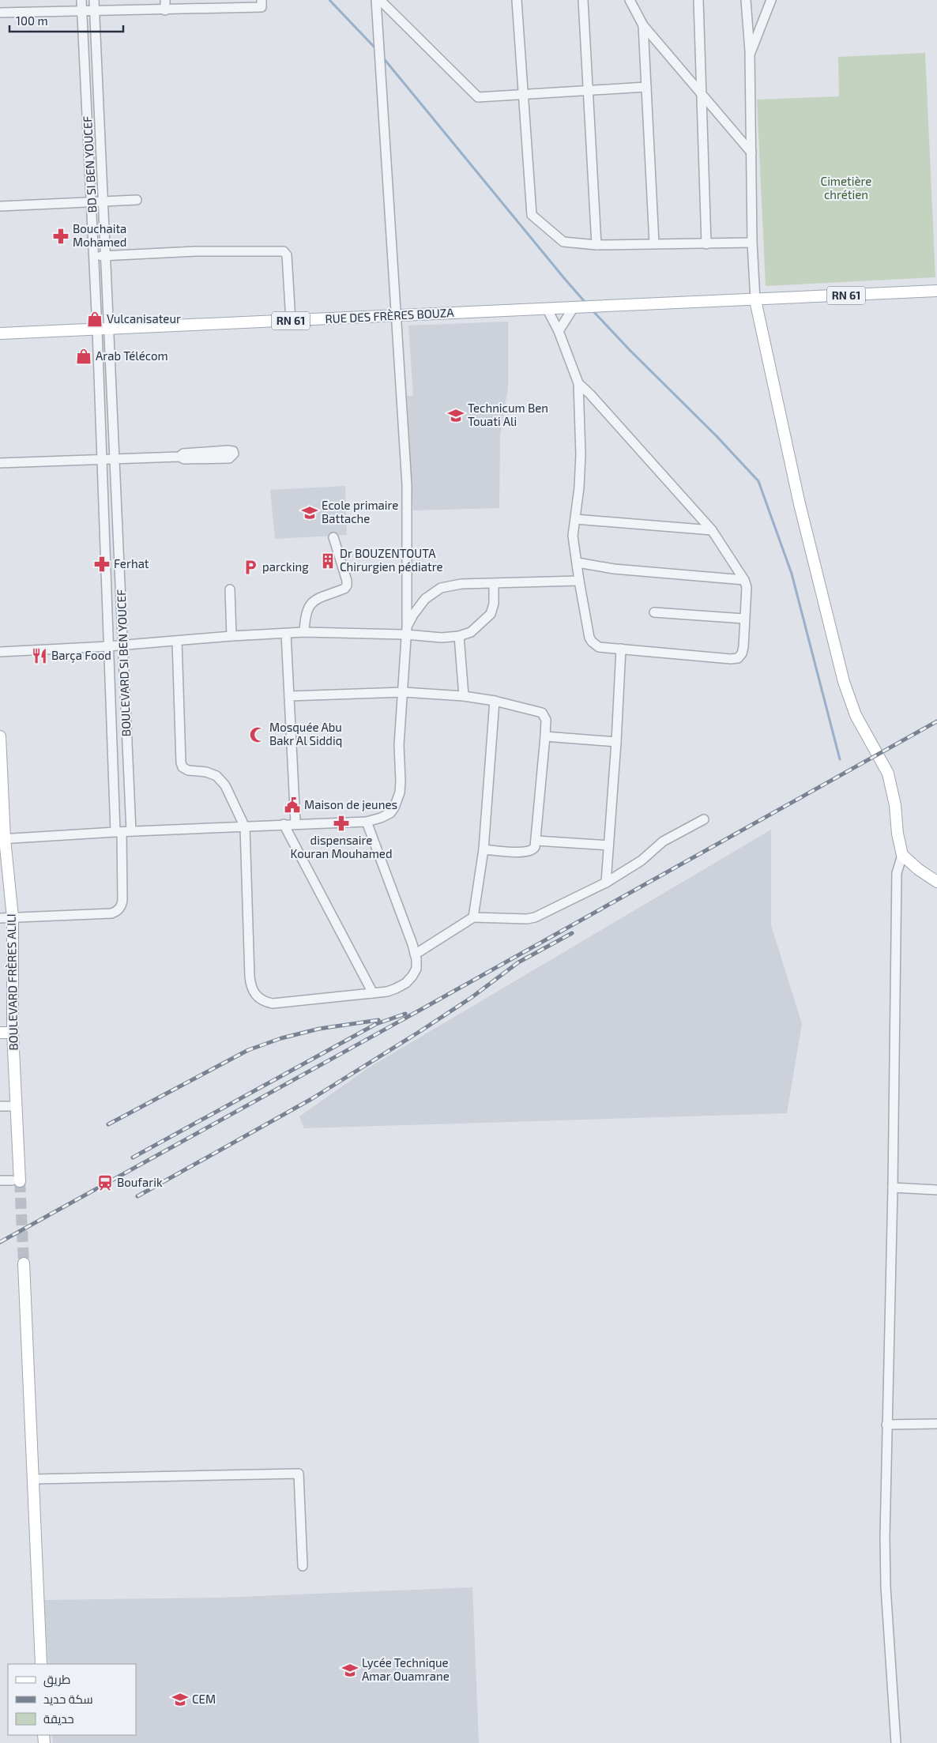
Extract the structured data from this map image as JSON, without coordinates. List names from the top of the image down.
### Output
{
  "streets": {
    "main road": ["RN 61", "RUE DES FRÈRES BOUZA", "BOULEVARD FRÈRES ALILI"],
    "street": ["BD SI BEN YOUCEF", "BOULEVARD SI BEN YOUCEF"]
  },
  "crossings": [
    ["BD SI BEN YOUCEF", "RUE DES FRÈRES BOUZA"],
    ["BD SI BEN YOUCEF", "BOULEVARD SI BEN YOUCEF"],
    ["RN 61", "RUE DES FRÈRES BOUZA"],
    ["RUE DES FRÈRES BOUZA", "BOULEVARD SI BEN YOUCEF"],
    ["BOULEVARD SI BEN YOUCEF", "BOULEVARD FRÈRES ALILI"]
  ],
  "parks": ["Cimetière chrétien"],
  "places": {
    "pharmacy": ["Bouchaita Mohamed", "Ferhat", "dispensaire Kouran Mouhamed"],
    "shop": ["Vulcanisateur", "Arab Télécom"],
    "school or university": [
      "Technicum Ben Touati Ali",
      "Ecole primaire Battache",
      "Lycée Technique Amar Ouamrane",
      "CEM"
    ],
    "building": ["Dr BOUZENTOUTA Chirurgien pédiatre"],
    "parking": ["parcking"],
    "restaurant": ["Barça Food"],
    "mosque": ["Mosquée Abu Bakr Al Siddiq"],
    "public building": ["Maison de jeunes"],
    "station": ["Boufarik"]
  },
  "legend": ["طريق", "سكة حديد", "حديقة"],
  "scale_bar": "100 m"
}
